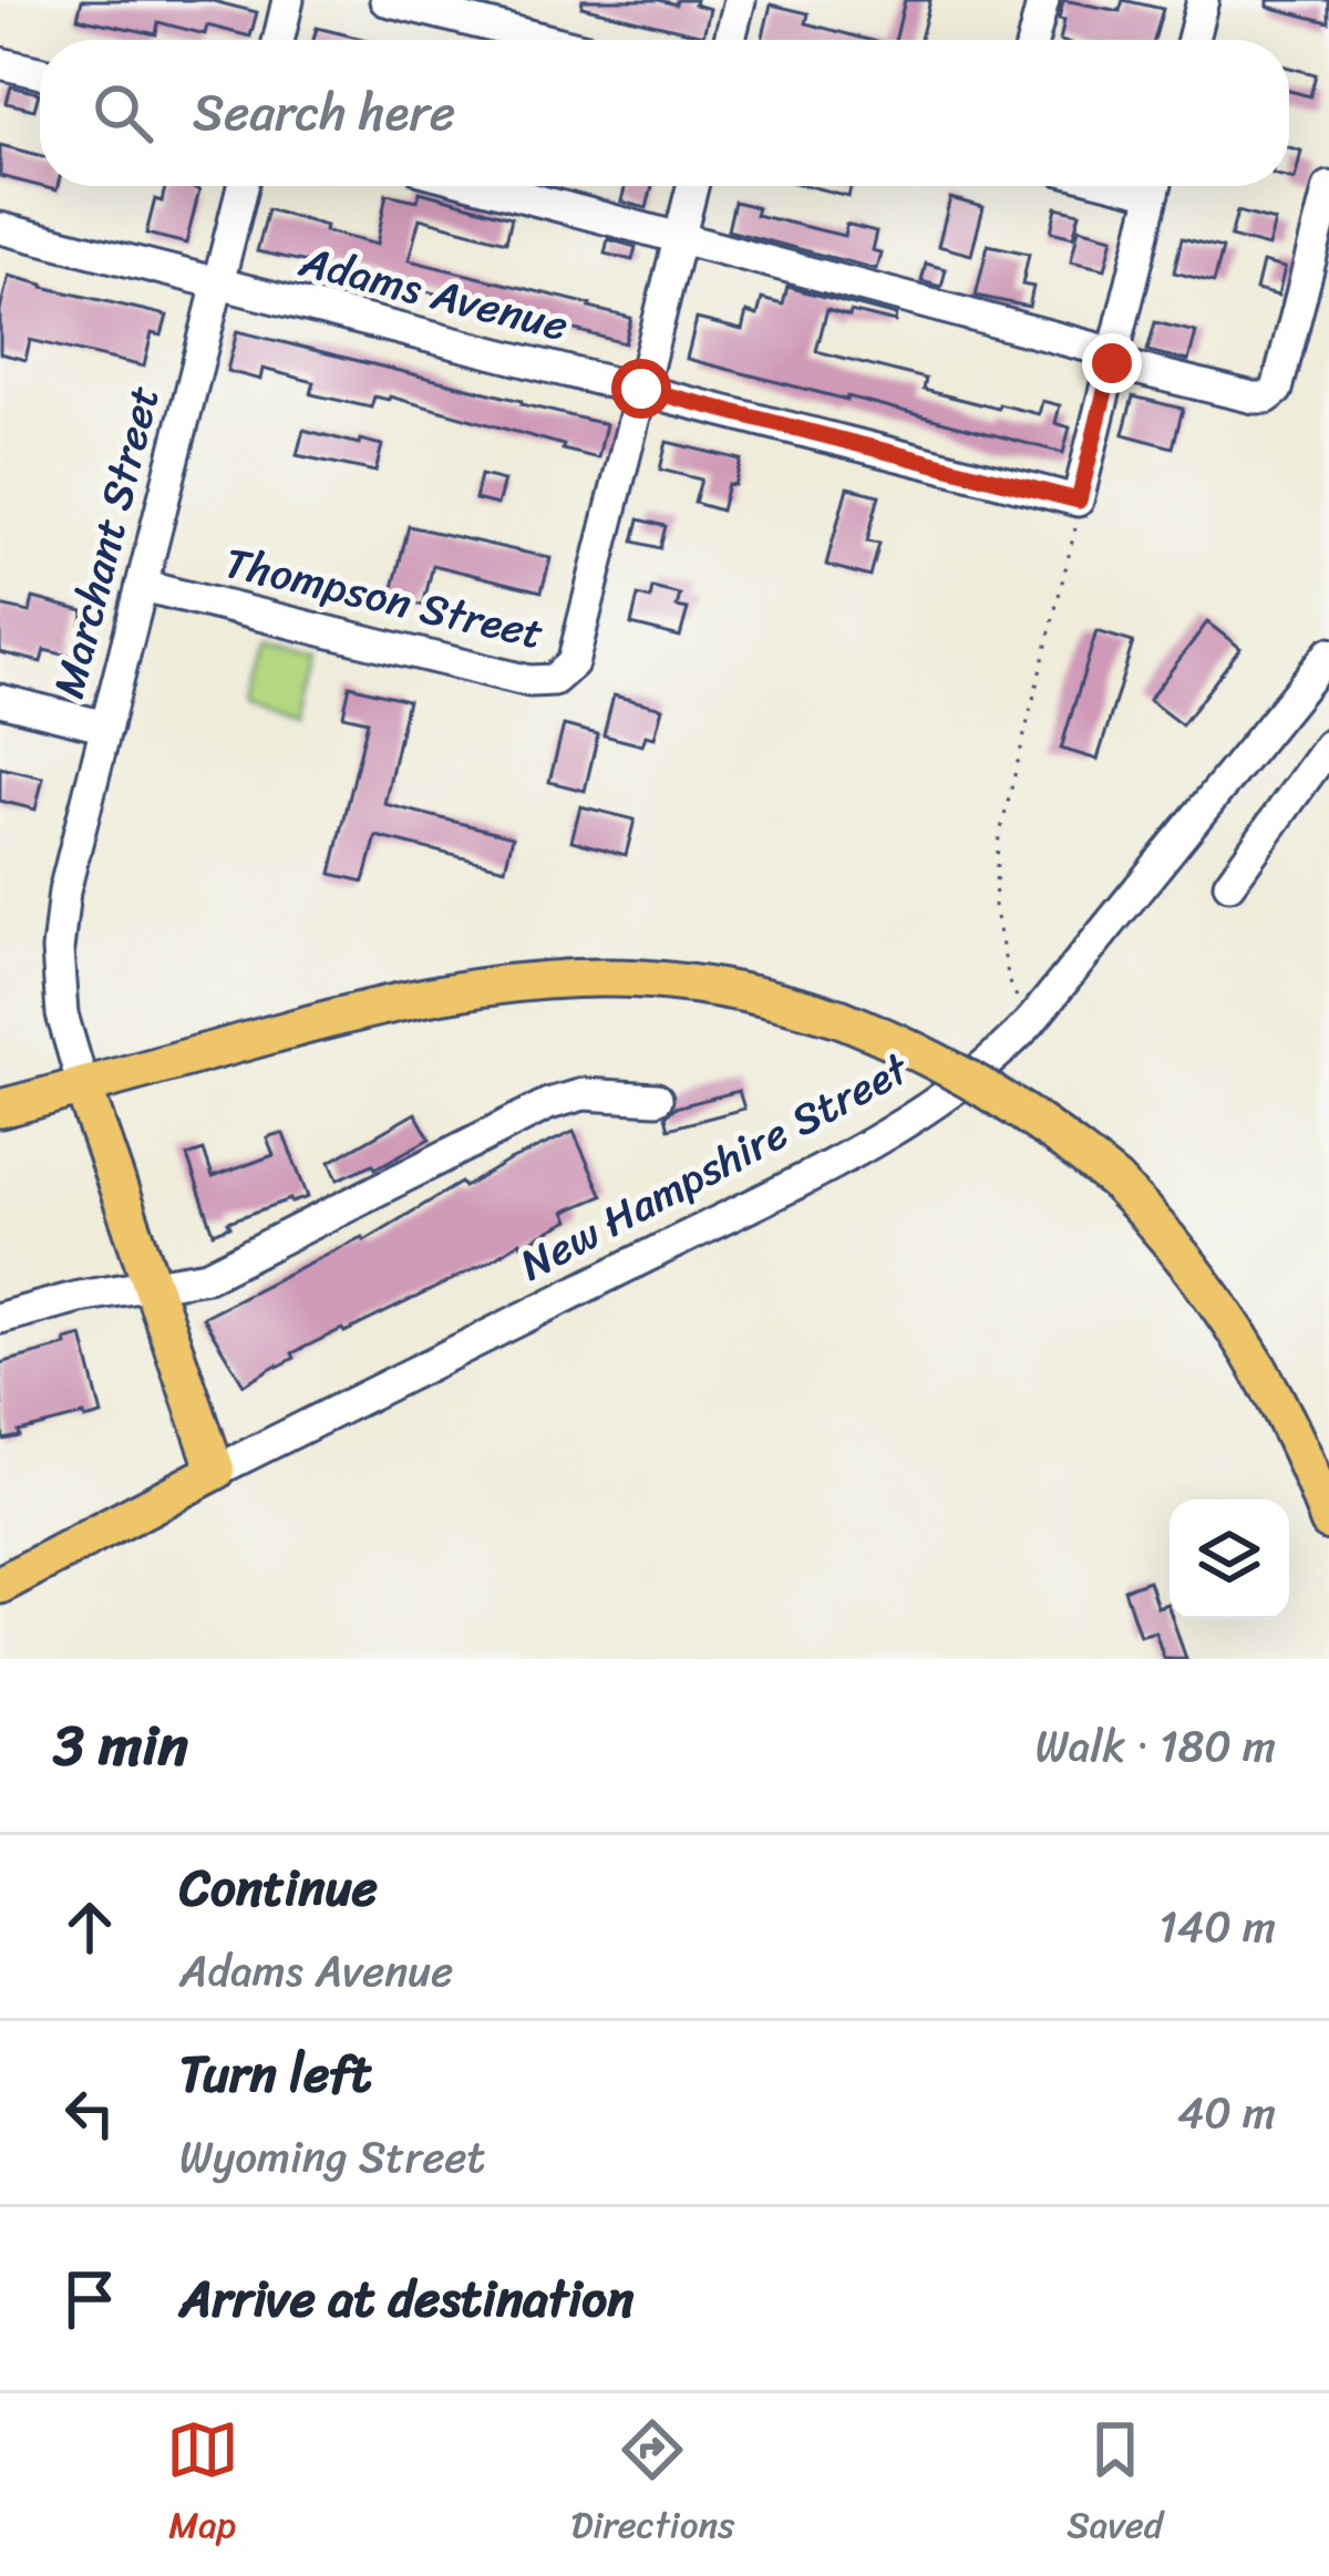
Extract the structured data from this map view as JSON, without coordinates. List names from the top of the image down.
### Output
{
  "streets": {
    "main road": ["Marchant Street", "New Hampshire Street"],
    "street": ["Adams Avenue", "Thompson Street"]
  },
  "crossings": [
    ["Adams Avenue", "Marchant Street"],
    ["Adams Avenue", "Thompson Street"],
    ["Marchant Street", "Thompson Street"],
    ["Marchant Street", "New Hampshire Street"]
  ],
  "page": {
    "search": "Search here",
    "heading": ["3 min", "Walk · 180 m"],
    "list": [
      ["Continue", "Adams Avenue", "140 m"],
      ["Turn left", "Wyoming Street", "40 m"],
      "Arrive at destination"
    ],
    "nav": ["Map", "Directions", "Saved"]
  }
}
